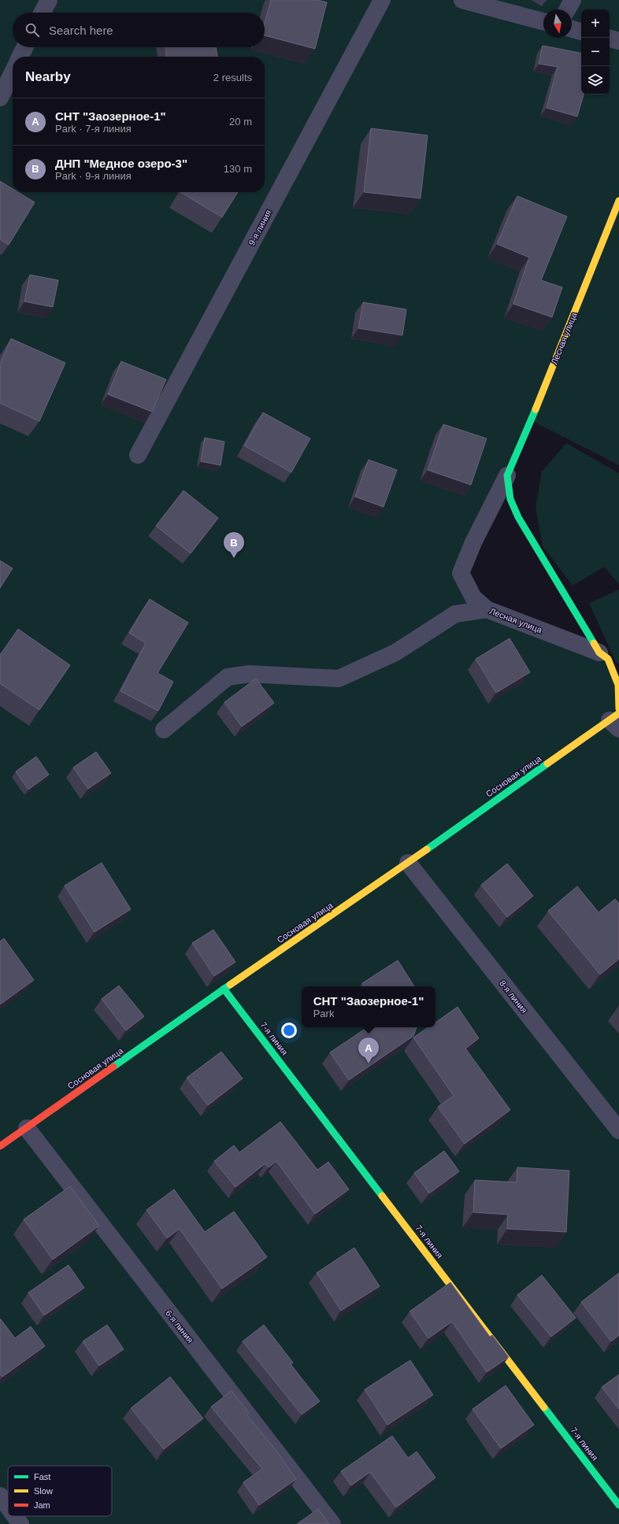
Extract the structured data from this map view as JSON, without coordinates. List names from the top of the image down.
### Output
{
  "streets": {
    "street": [
      "9-я линия",
      "Лесная улица",
      "Сосновая улица",
      "8-я линия",
      "7-я линия",
      "6-я линия"
    ]
  },
  "crossings": [
    ["Лесная улица", "Сосновая улица"],
    ["Сосновая улица", "8-я линия"],
    ["Сосновая улица", "7-я линия"],
    ["Сосновая улица", "6-я линия"]
  ],
  "legend": ["Fast", "Slow", "Jam"],
  "north": "bottom",
  "page": {
    "map_buttons": ["+", "−"],
    "search": "Search here",
    "heading": ["Nearby", "2 results"],
    "list": [
      {
        "mark": "A",
        "name": "СНТ \"Заозерное-1\"",
        "note": "Park · 7-я линия",
        "value": "20 m"
      },
      {
        "mark": "B",
        "name": "ДНП \"Медное озеро-3\"",
        "note": "Park · 9-я линия",
        "value": "130 m"
      }
    ],
    "pins": ["B", "A"],
    "popup": ["СНТ \"Заозерное-1\"", "Park"]
  }
}
